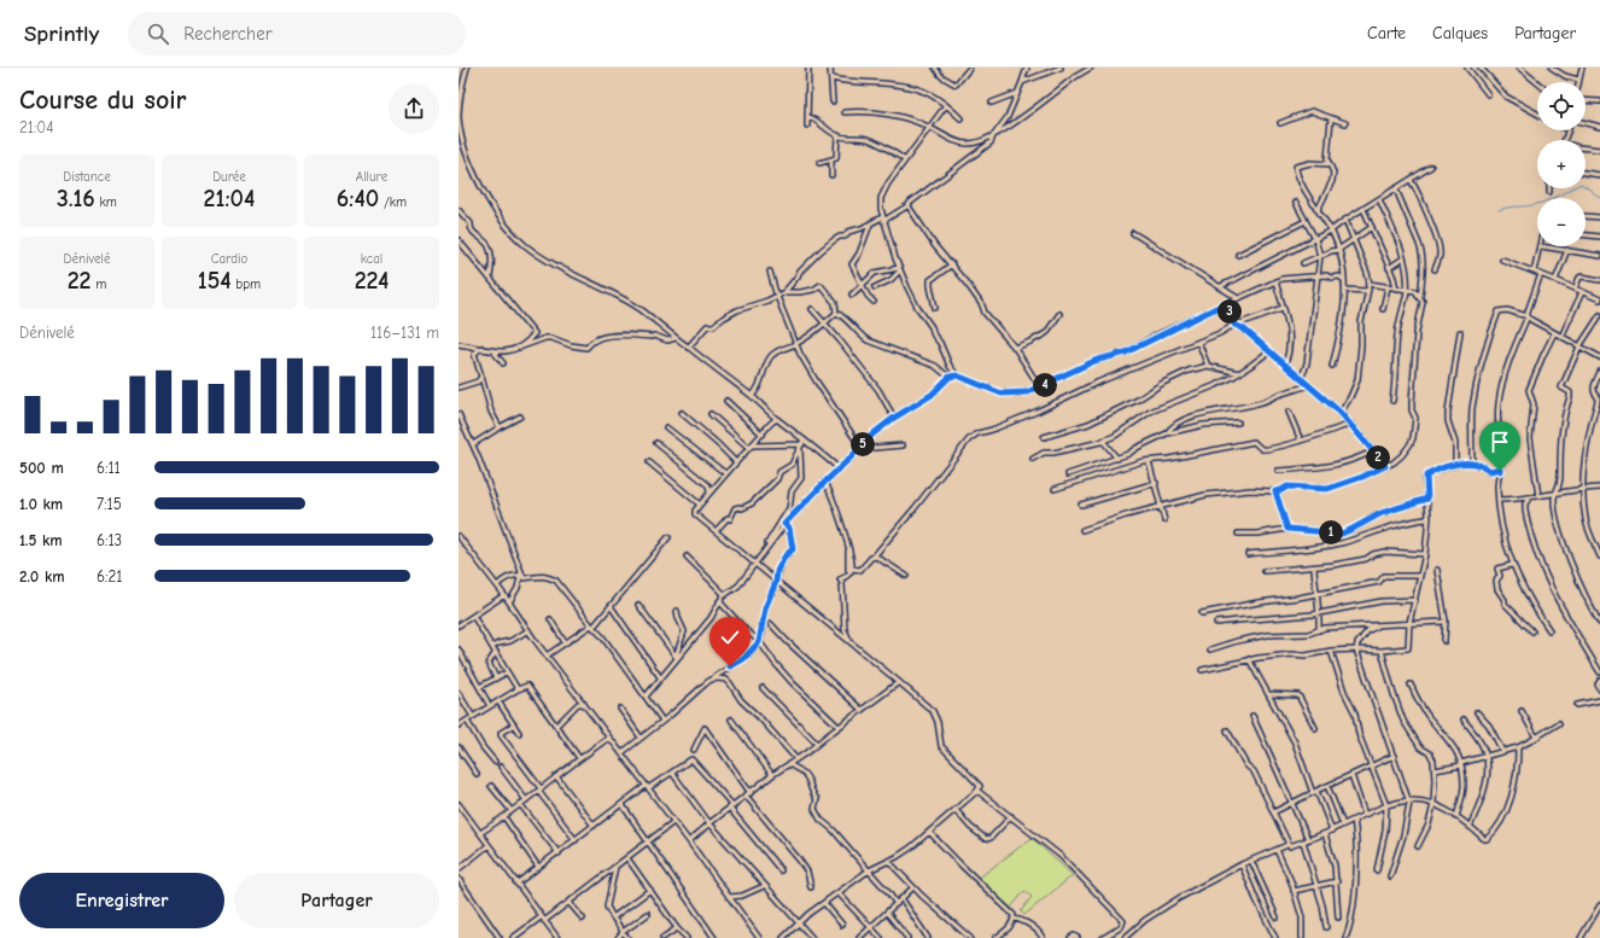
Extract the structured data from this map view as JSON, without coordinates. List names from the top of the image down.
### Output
{
  "page": {
    "header": "Sprintly",
    "search": "Rechercher",
    "nav": ["Carte", "Calques", "Partager"],
    "heading": ["Course du soir", "21:04"],
    "map_buttons": ["+", "−"],
    "stats": [
      ["Distance", "3.16 km"],
      ["Durée", "21:04"],
      ["Allure", "6:40 /km"],
      ["Dénivelé", "22 m"],
      ["Cardio", "154 bpm"],
      ["kcal", "224"]
    ],
    "pins": [
      "3",
      "4",
      "5",
      "2",
      "1"
    ],
    "chart": ["Dénivelé", "116–131 m"],
    "list": [
      {
        "name": "500 m",
        "note": "6:11"
      },
      {
        "name": "1.0 km",
        "note": "7:15"
      },
      {
        "name": "1.5 km",
        "note": "6:13"
      },
      {
        "name": "2.0 km",
        "note": "6:21"
      }
    ],
    "buttons": ["Enregistrer", "Partager"]
  }
}
